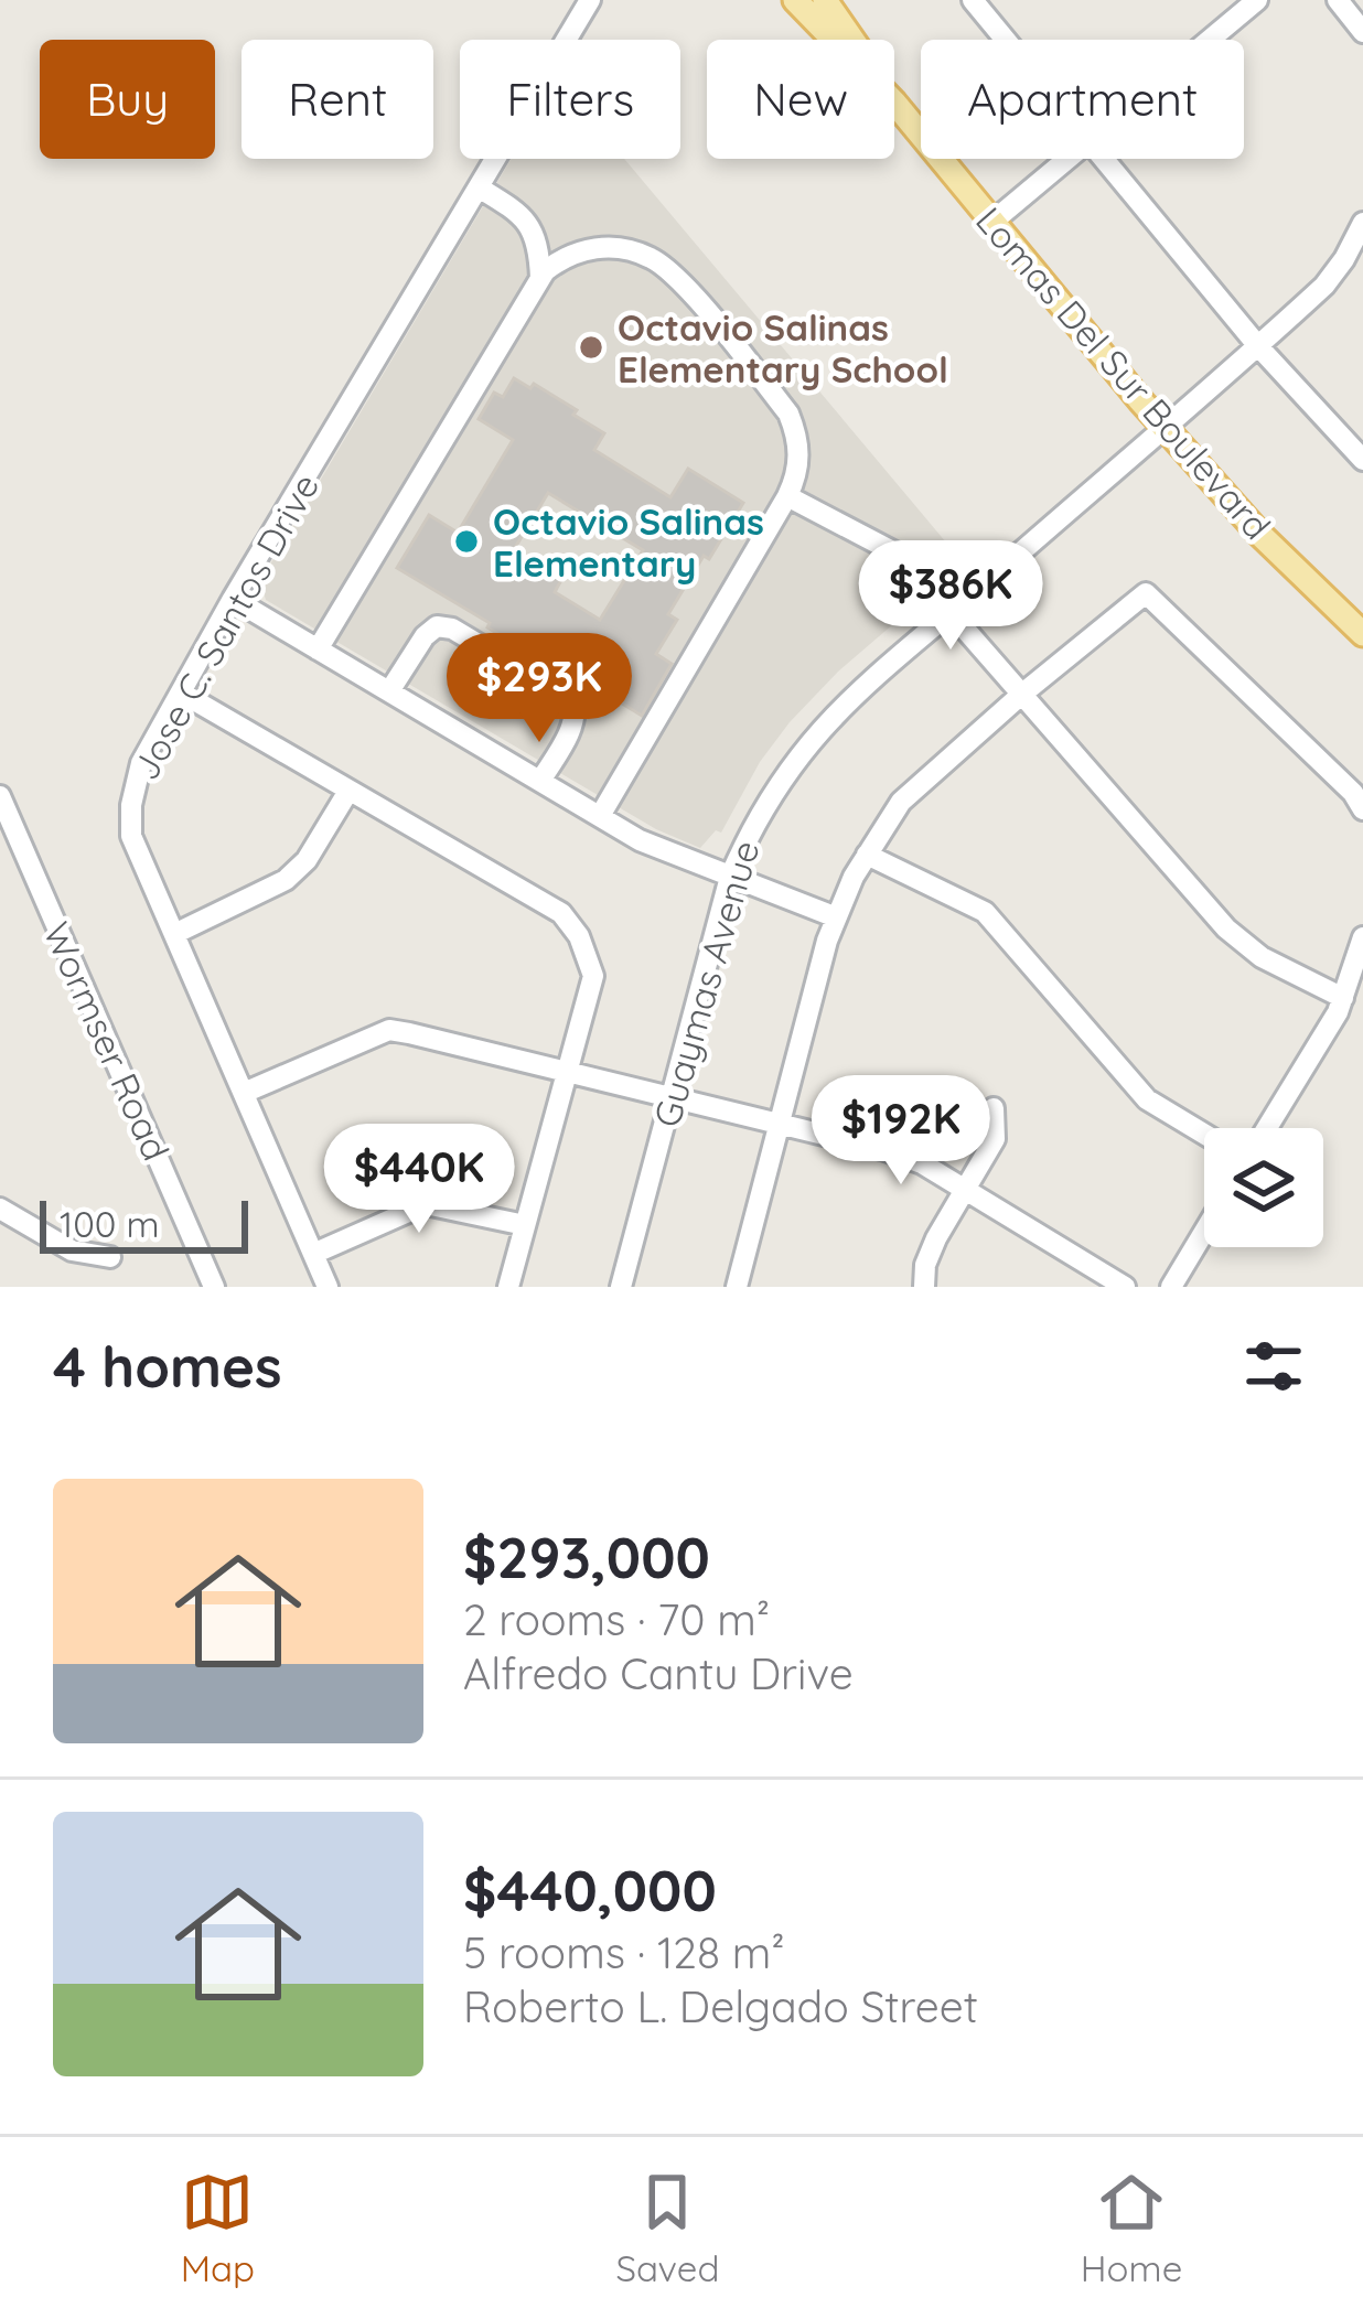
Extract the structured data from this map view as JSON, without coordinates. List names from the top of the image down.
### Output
{
  "streets": {
    "main road": ["Lomas Del Sur Boulevard"],
    "street": ["Jose C. Santos Drive", "Guaymas Avenue", "Wormser Road"]
  },
  "crossings": [
    ["Lomas Del Sur Boulevard", "Guaymas Avenue"]
  ],
  "places": ["Octavio Salinas Elementary School", "Octavio Salinas Elementary"],
  "scale_bar": "100 m",
  "page": {
    "chip": [
      "Buy",
      "Rent",
      "Filters",
      "New",
      "Apartment"
    ],
    "price": [
      "$386K",
      "$293K",
      "$192K",
      "$440K"
    ],
    "scale": "100 m",
    "heading": "4 homes",
    "list": [
      {
        "name": "$293,000",
        "note": "2 rooms · 70 m² · Alfredo Cantu Drive"
      },
      {
        "name": "$440,000",
        "note": "5 rooms · 128 m² · Roberto L. Delgado Street"
      }
    ],
    "tabs": ["Map", "Saved", "Home"]
  }
}
